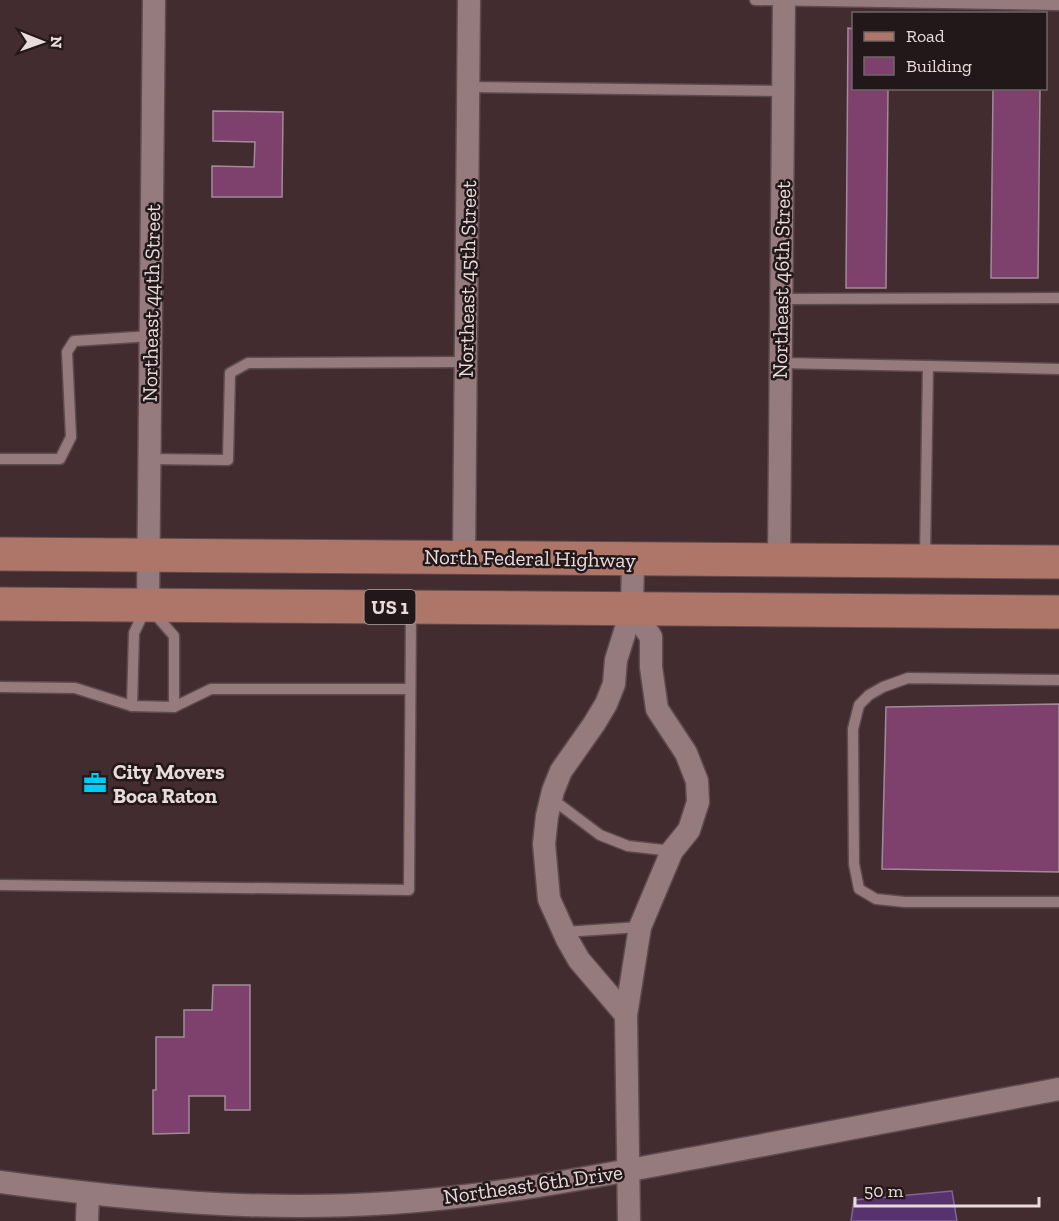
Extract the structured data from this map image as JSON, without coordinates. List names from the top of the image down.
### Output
{
  "streets": {
    "main road": ["North Federal Highway", "US 1"],
    "street": [
      "Northeast 45th Street",
      "Northeast 46th Street",
      "Northeast 44th Street",
      "Northeast 6th Drive"
    ]
  },
  "crossings": [
    ["Northeast 45th Street", "North Federal Highway"],
    ["Northeast 46th Street", "North Federal Highway"],
    ["Northeast 44th Street", "North Federal Highway"],
    ["Northeast 44th Street", "US 1"]
  ],
  "places": {
    "office": ["City Movers Boca Raton"]
  },
  "legend": ["Road", "Building"],
  "scale_bar": "50 m",
  "north": "right"
}
